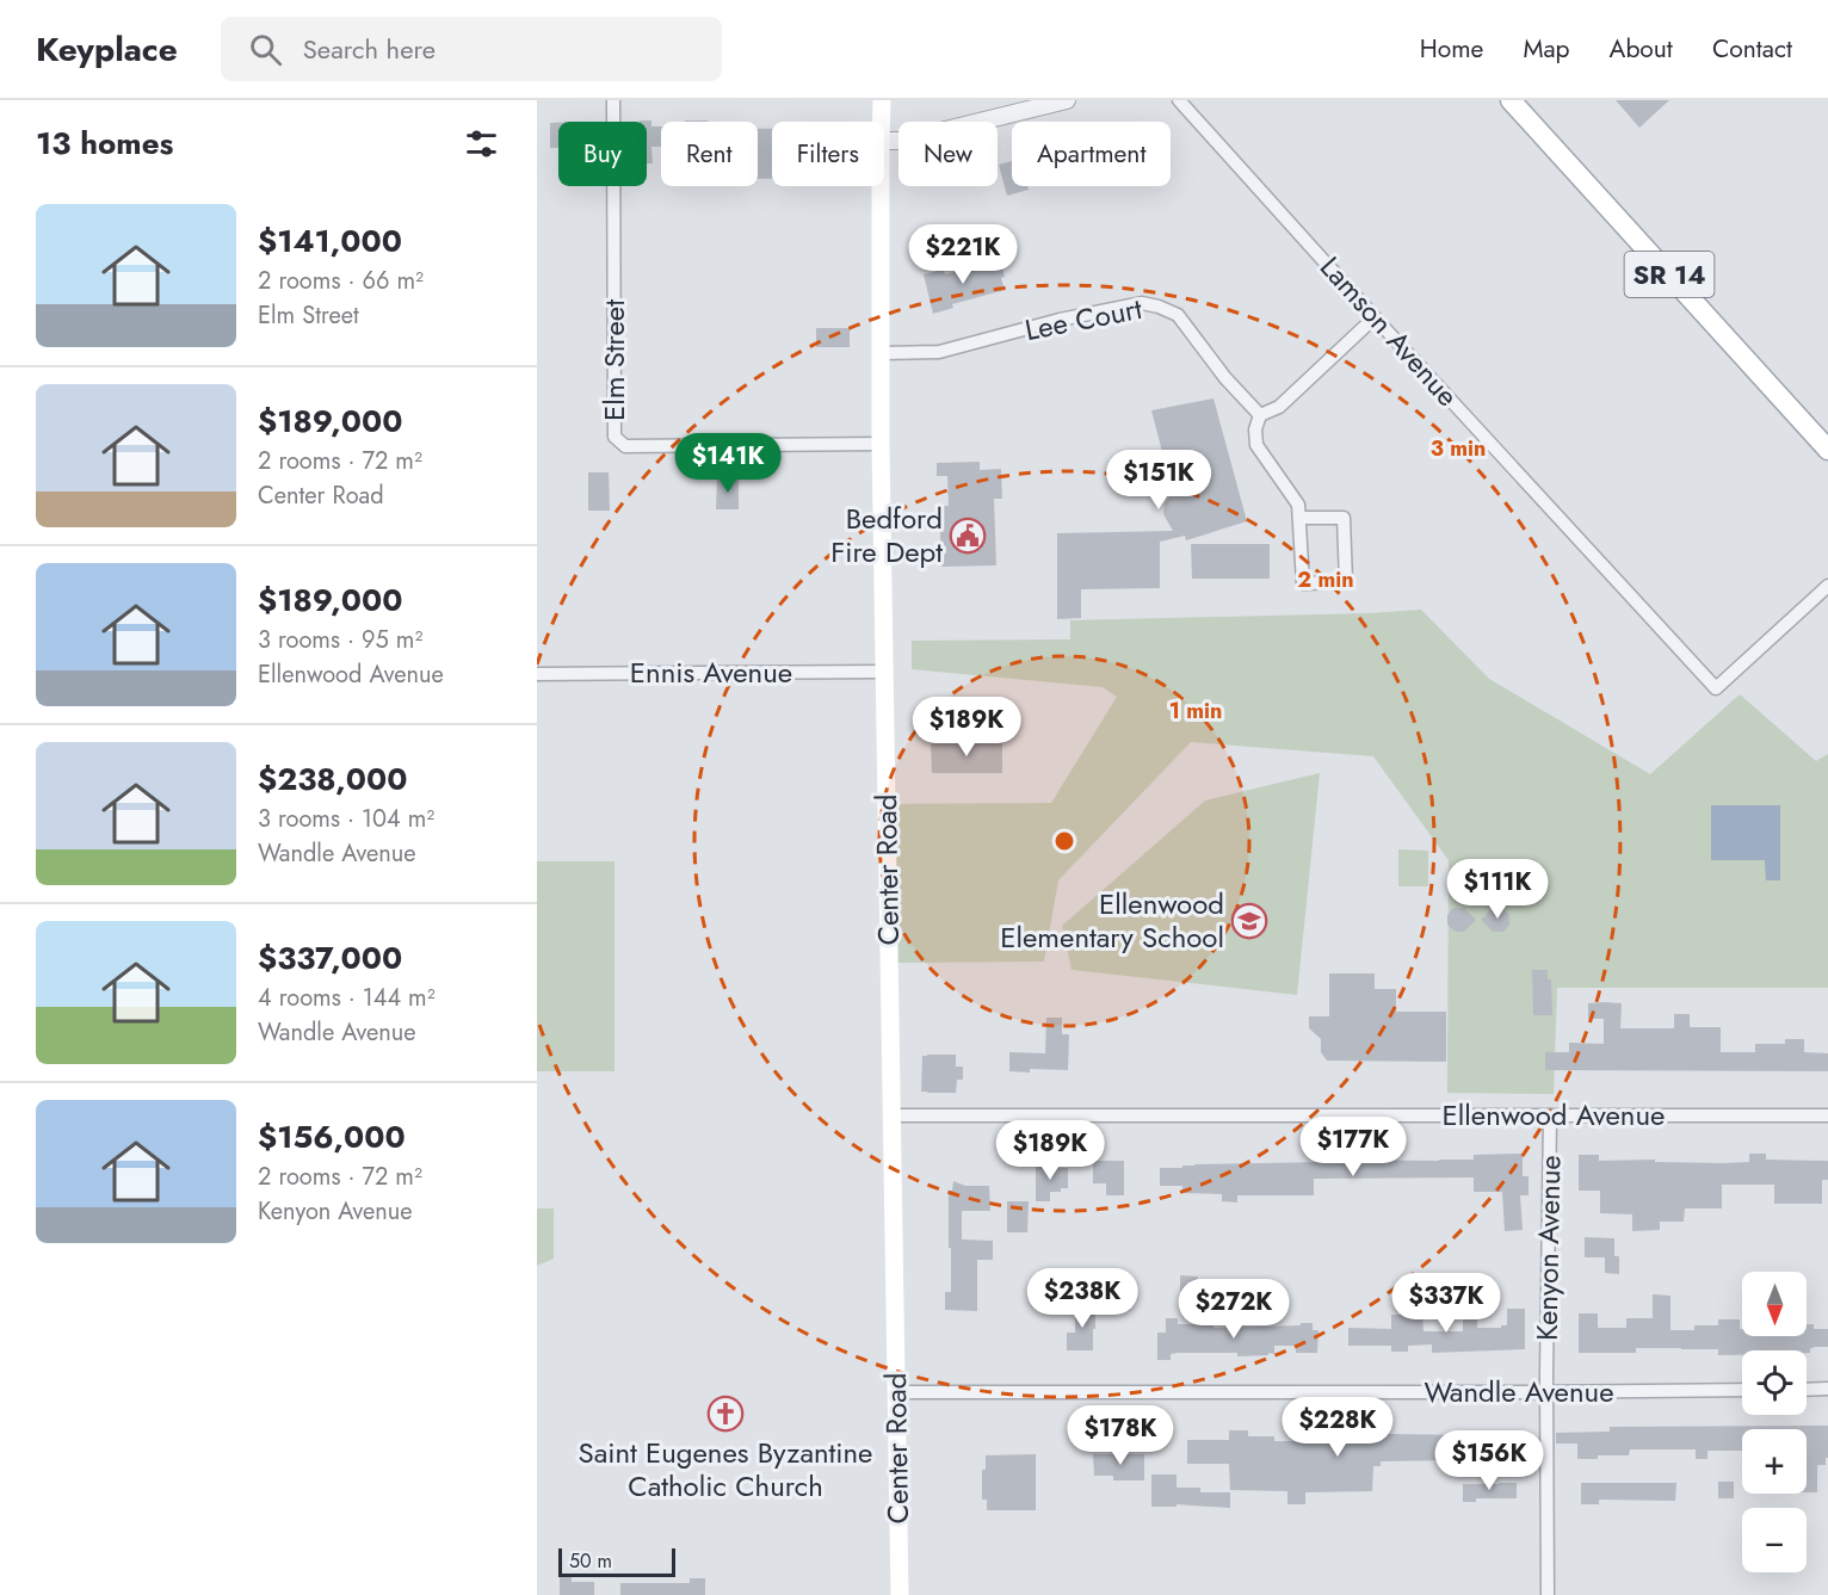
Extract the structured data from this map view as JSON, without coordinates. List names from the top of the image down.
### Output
{
  "streets": {
    "main road": ["SR 14", "Center Road"],
    "street": [
      "Lee Court",
      "Lamson Avenue",
      "Elm Street",
      "Ennis Avenue",
      "Ellenwood Avenue",
      "Kenyon Avenue",
      "Wandle Avenue"
    ]
  },
  "crossings": [
    ["Lee Court", "Center Road"],
    ["Elm Street", "Center Road"],
    ["Ennis Avenue", "Center Road"],
    ["Center Road", "Ellenwood Avenue"],
    ["Center Road", "Wandle Avenue"],
    ["Ellenwood Avenue", "Kenyon Avenue"],
    ["Kenyon Avenue", "Wandle Avenue"]
  ],
  "places": {
    "public building": ["Bedford Fire Dept"],
    "school or university": ["Ellenwood Elementary School"],
    "church": ["Saint Eugenes Byzantine Catholic Church"]
  },
  "scale_bar": "50 m",
  "north": "bottom",
  "page": {
    "header": "Keyplace",
    "search": "Search here",
    "nav": [
      "Home",
      "Map",
      "About",
      "Contact"
    ],
    "heading": "13 homes",
    "chip": [
      "Buy",
      "Rent",
      "Filters",
      "New",
      "Apartment"
    ],
    "list": [
      {
        "name": "$141,000",
        "note": "2 rooms · 66 m² · Elm Street"
      },
      {
        "name": "$189,000",
        "note": "2 rooms · 72 m² · Center Road"
      },
      {
        "name": "$189,000",
        "note": "3 rooms · 95 m² · Ellenwood Avenue"
      },
      {
        "name": "$238,000",
        "note": "3 rooms · 104 m² · Wandle Avenue"
      },
      {
        "name": "$337,000",
        "note": "4 rooms · 144 m² · Wandle Avenue"
      },
      {
        "name": "$156,000",
        "note": "2 rooms · 72 m² · Kenyon Avenue"
      }
    ],
    "price": [
      "$221K",
      "$141K",
      "$151K",
      "$189K",
      "$111K",
      "$177K",
      "$189K",
      "$238K",
      "$337K",
      "$272K",
      "$228K",
      "$178K",
      "$156K"
    ],
    "map_buttons": ["+", "−"],
    "scale": "50 m"
  },
  "rings": ["3 min", "2 min", "1 min"]
}
